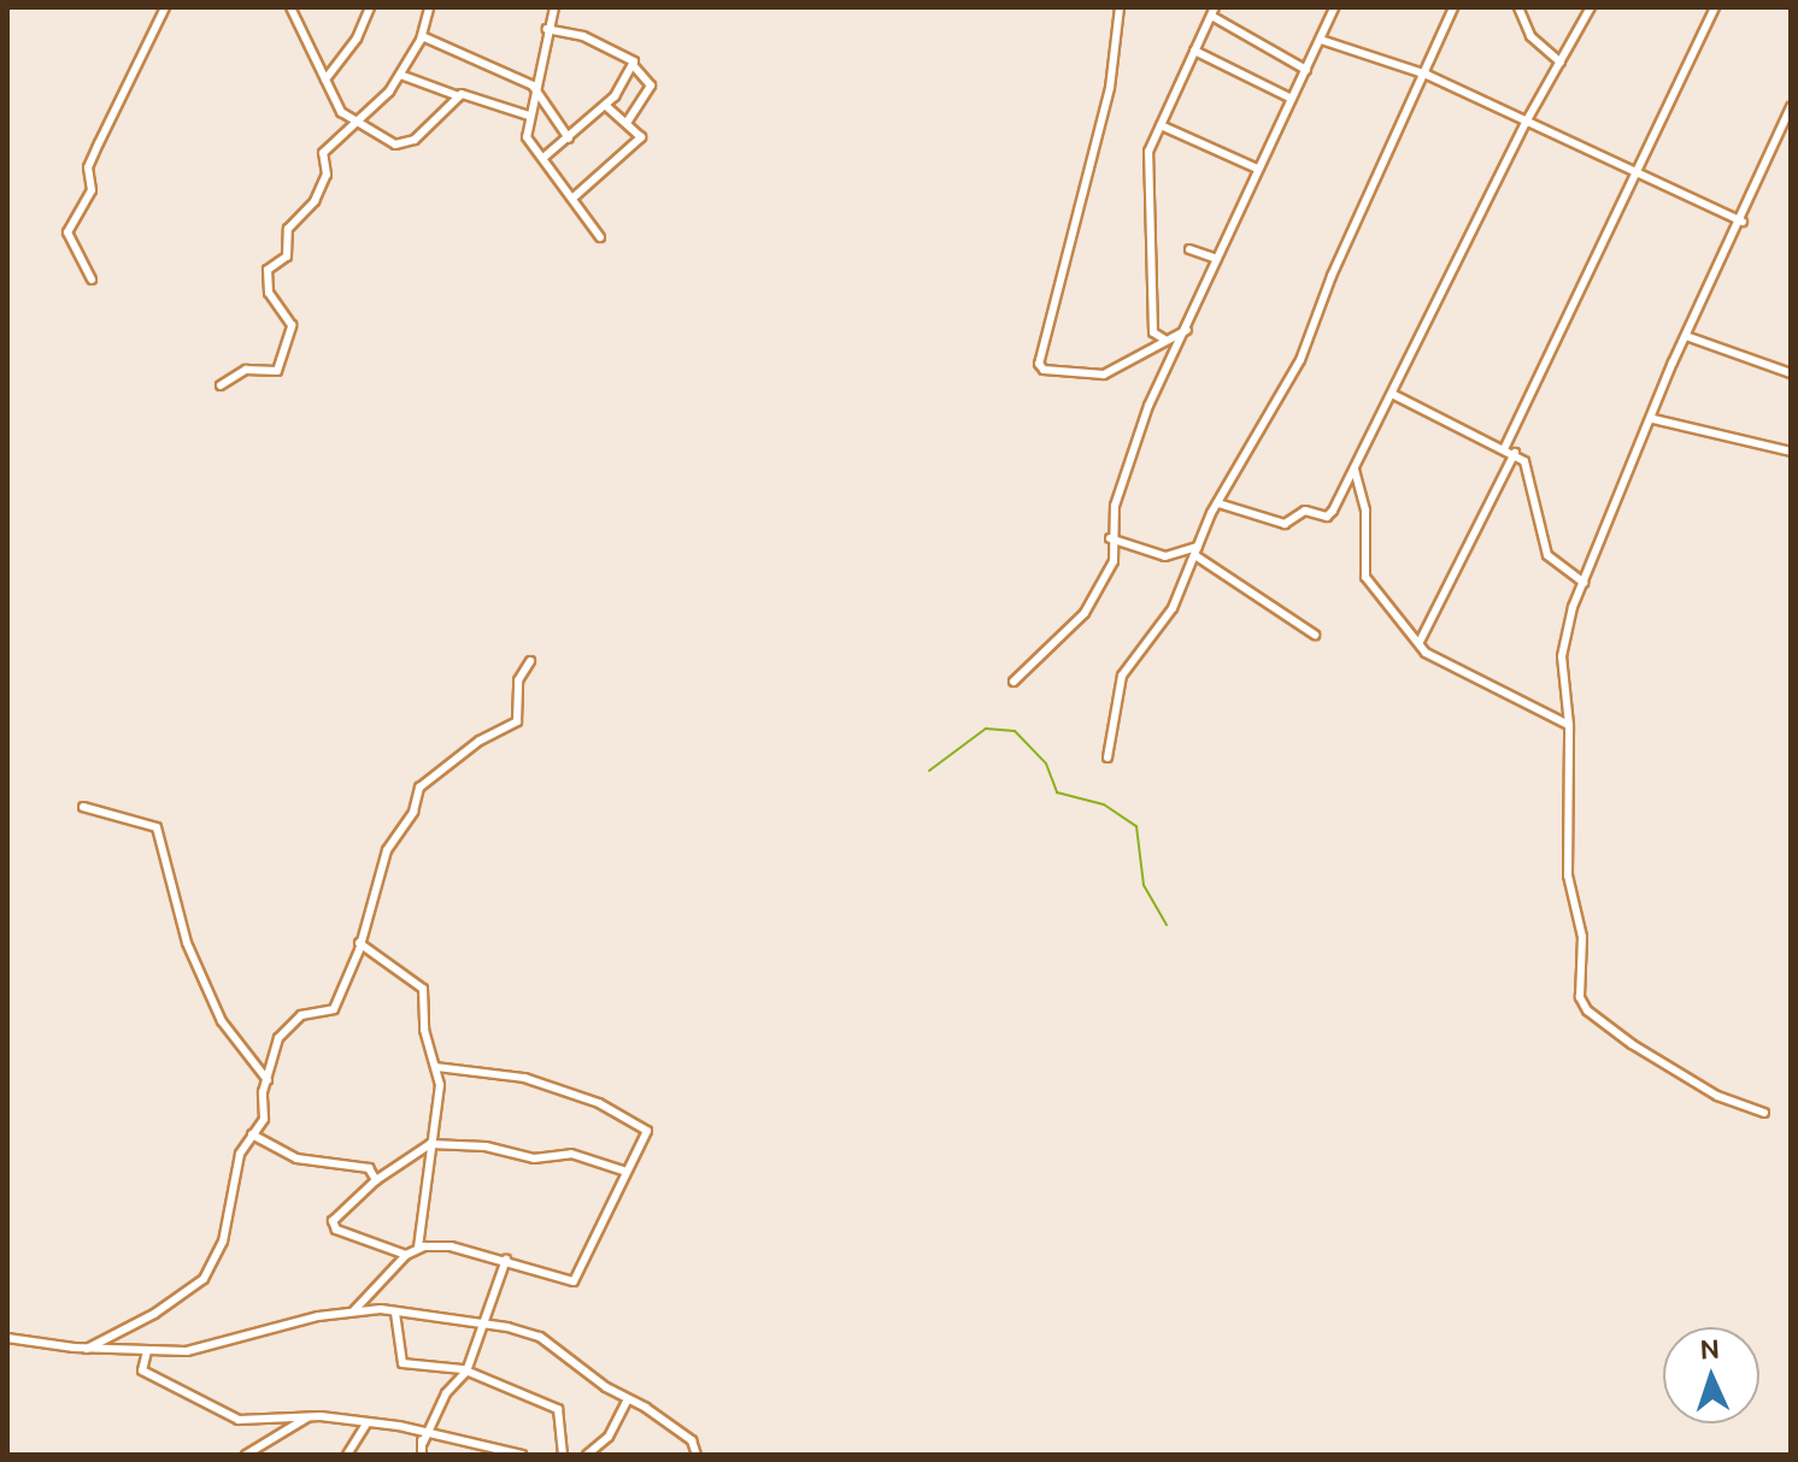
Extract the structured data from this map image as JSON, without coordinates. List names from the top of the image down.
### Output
{
  "north": "top"
}
